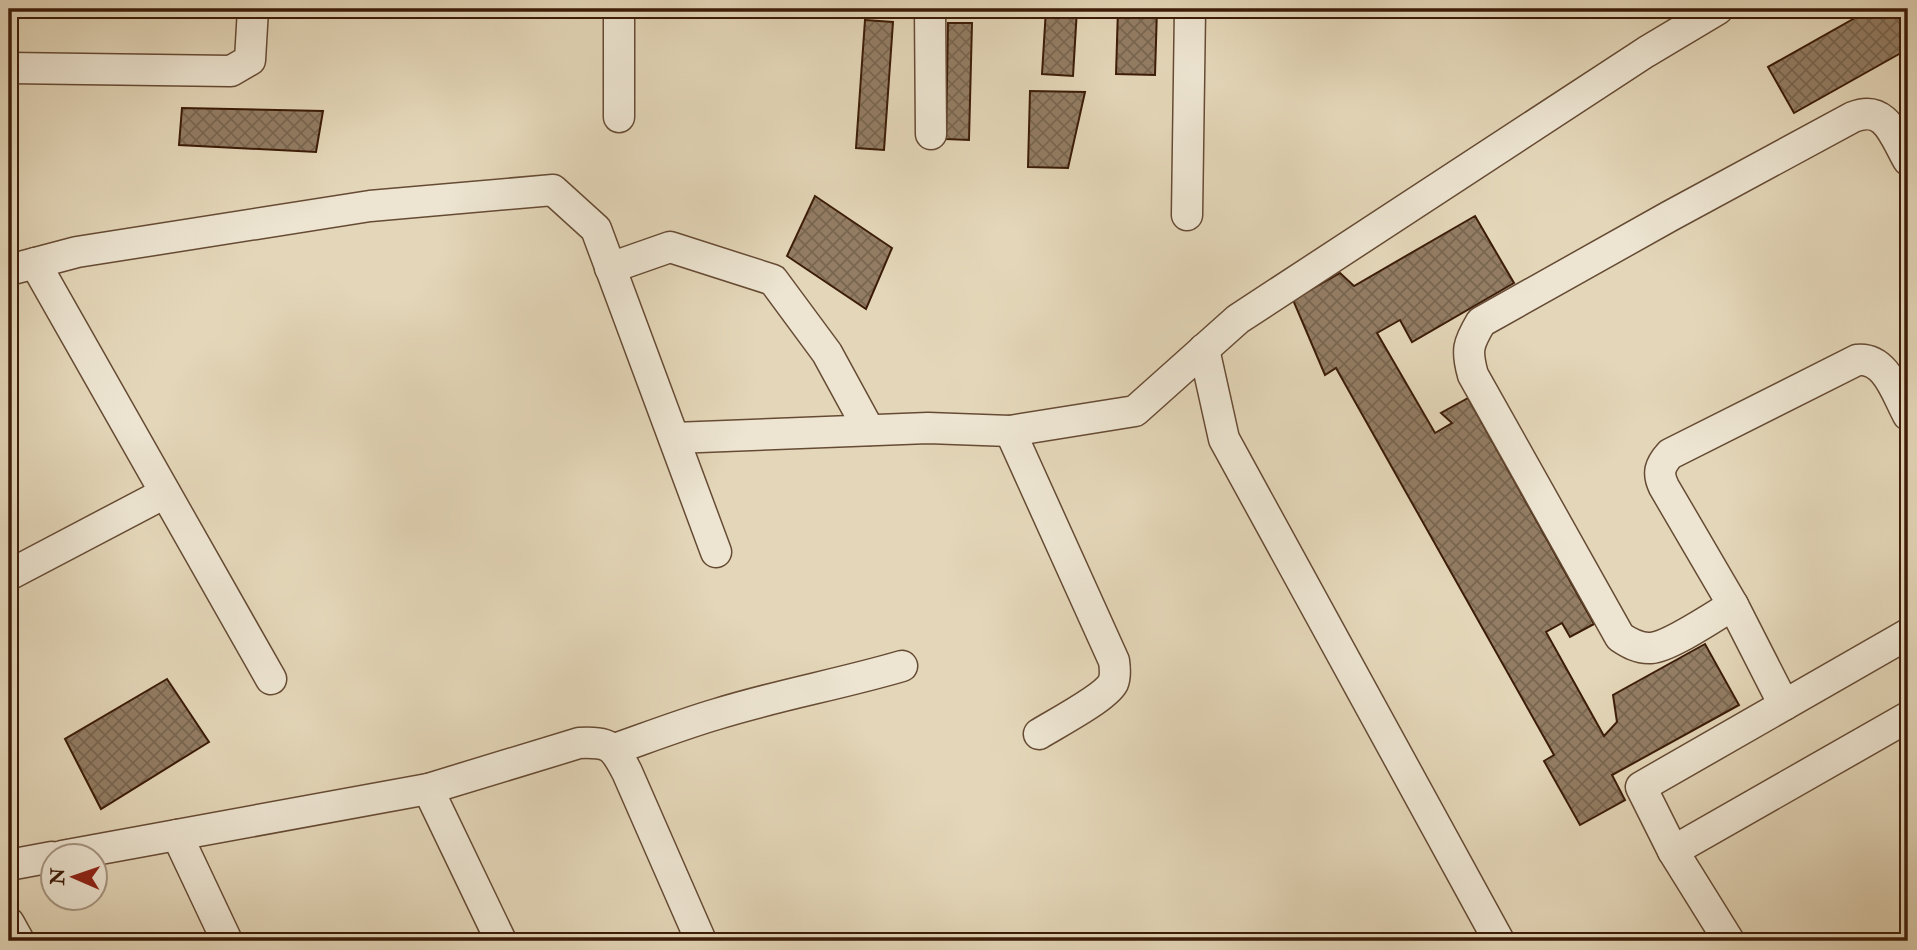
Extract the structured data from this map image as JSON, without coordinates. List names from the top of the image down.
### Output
{
  "north": "left"
}
